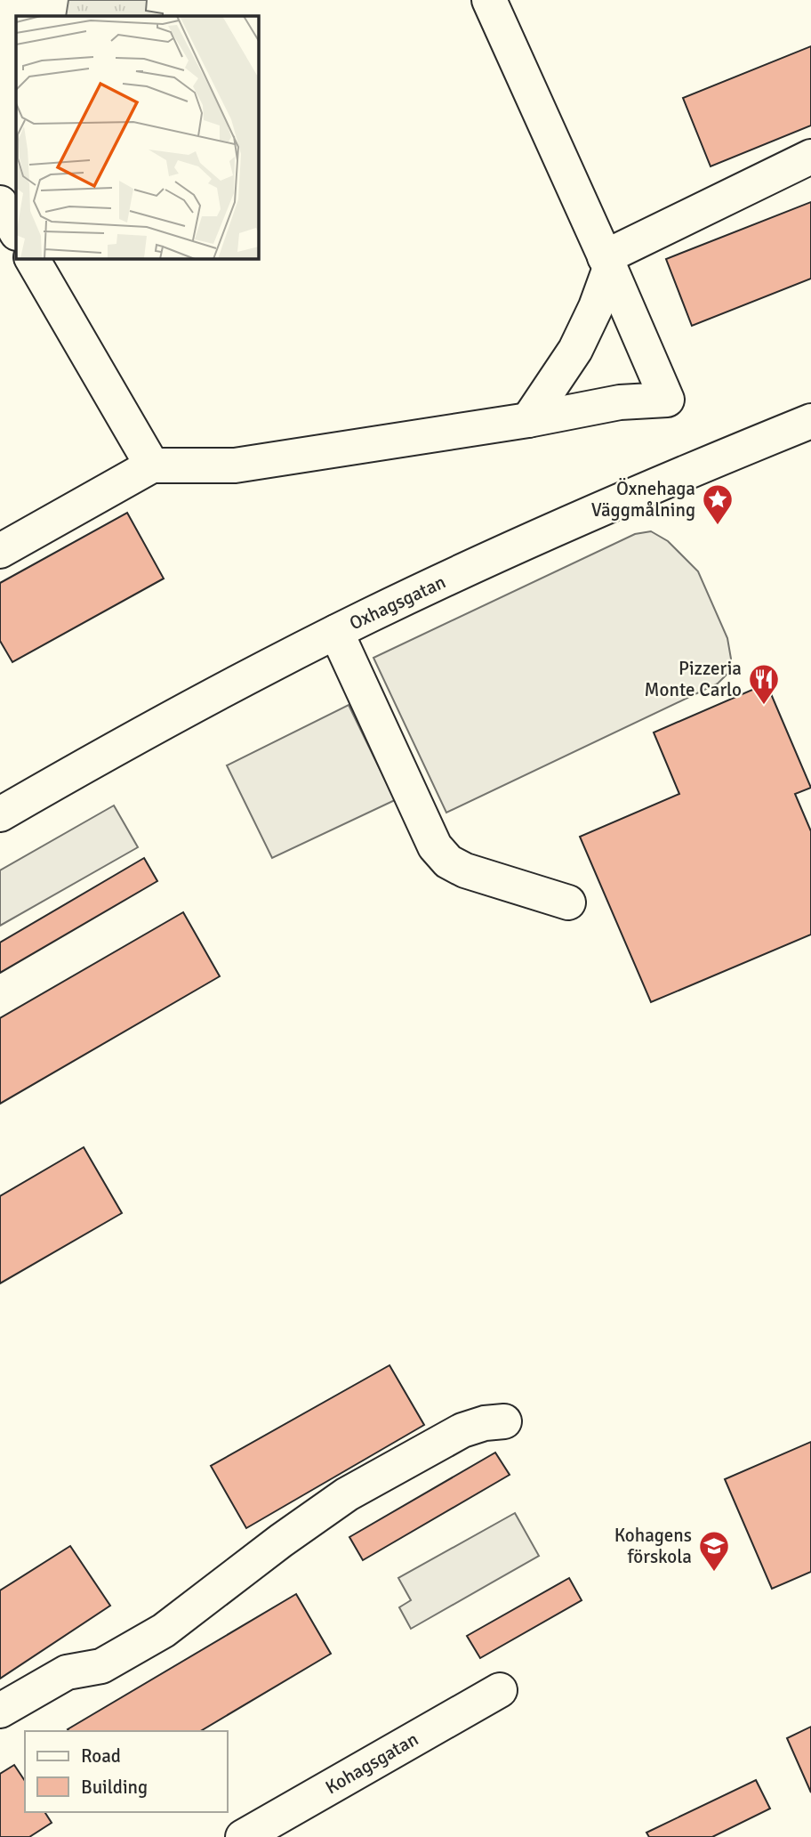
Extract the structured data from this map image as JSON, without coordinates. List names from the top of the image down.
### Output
{
  "streets": {
    "street": ["Oxhagsgatan", "Kohagsgatan"]
  },
  "places": {
    "place": ["Öxnehaga Väggmålning"],
    "restaurant": ["Pizzeria Monte Carlo"],
    "school or university": ["Kohagens förskola"]
  },
  "legend": ["Road", "Building"]
}
